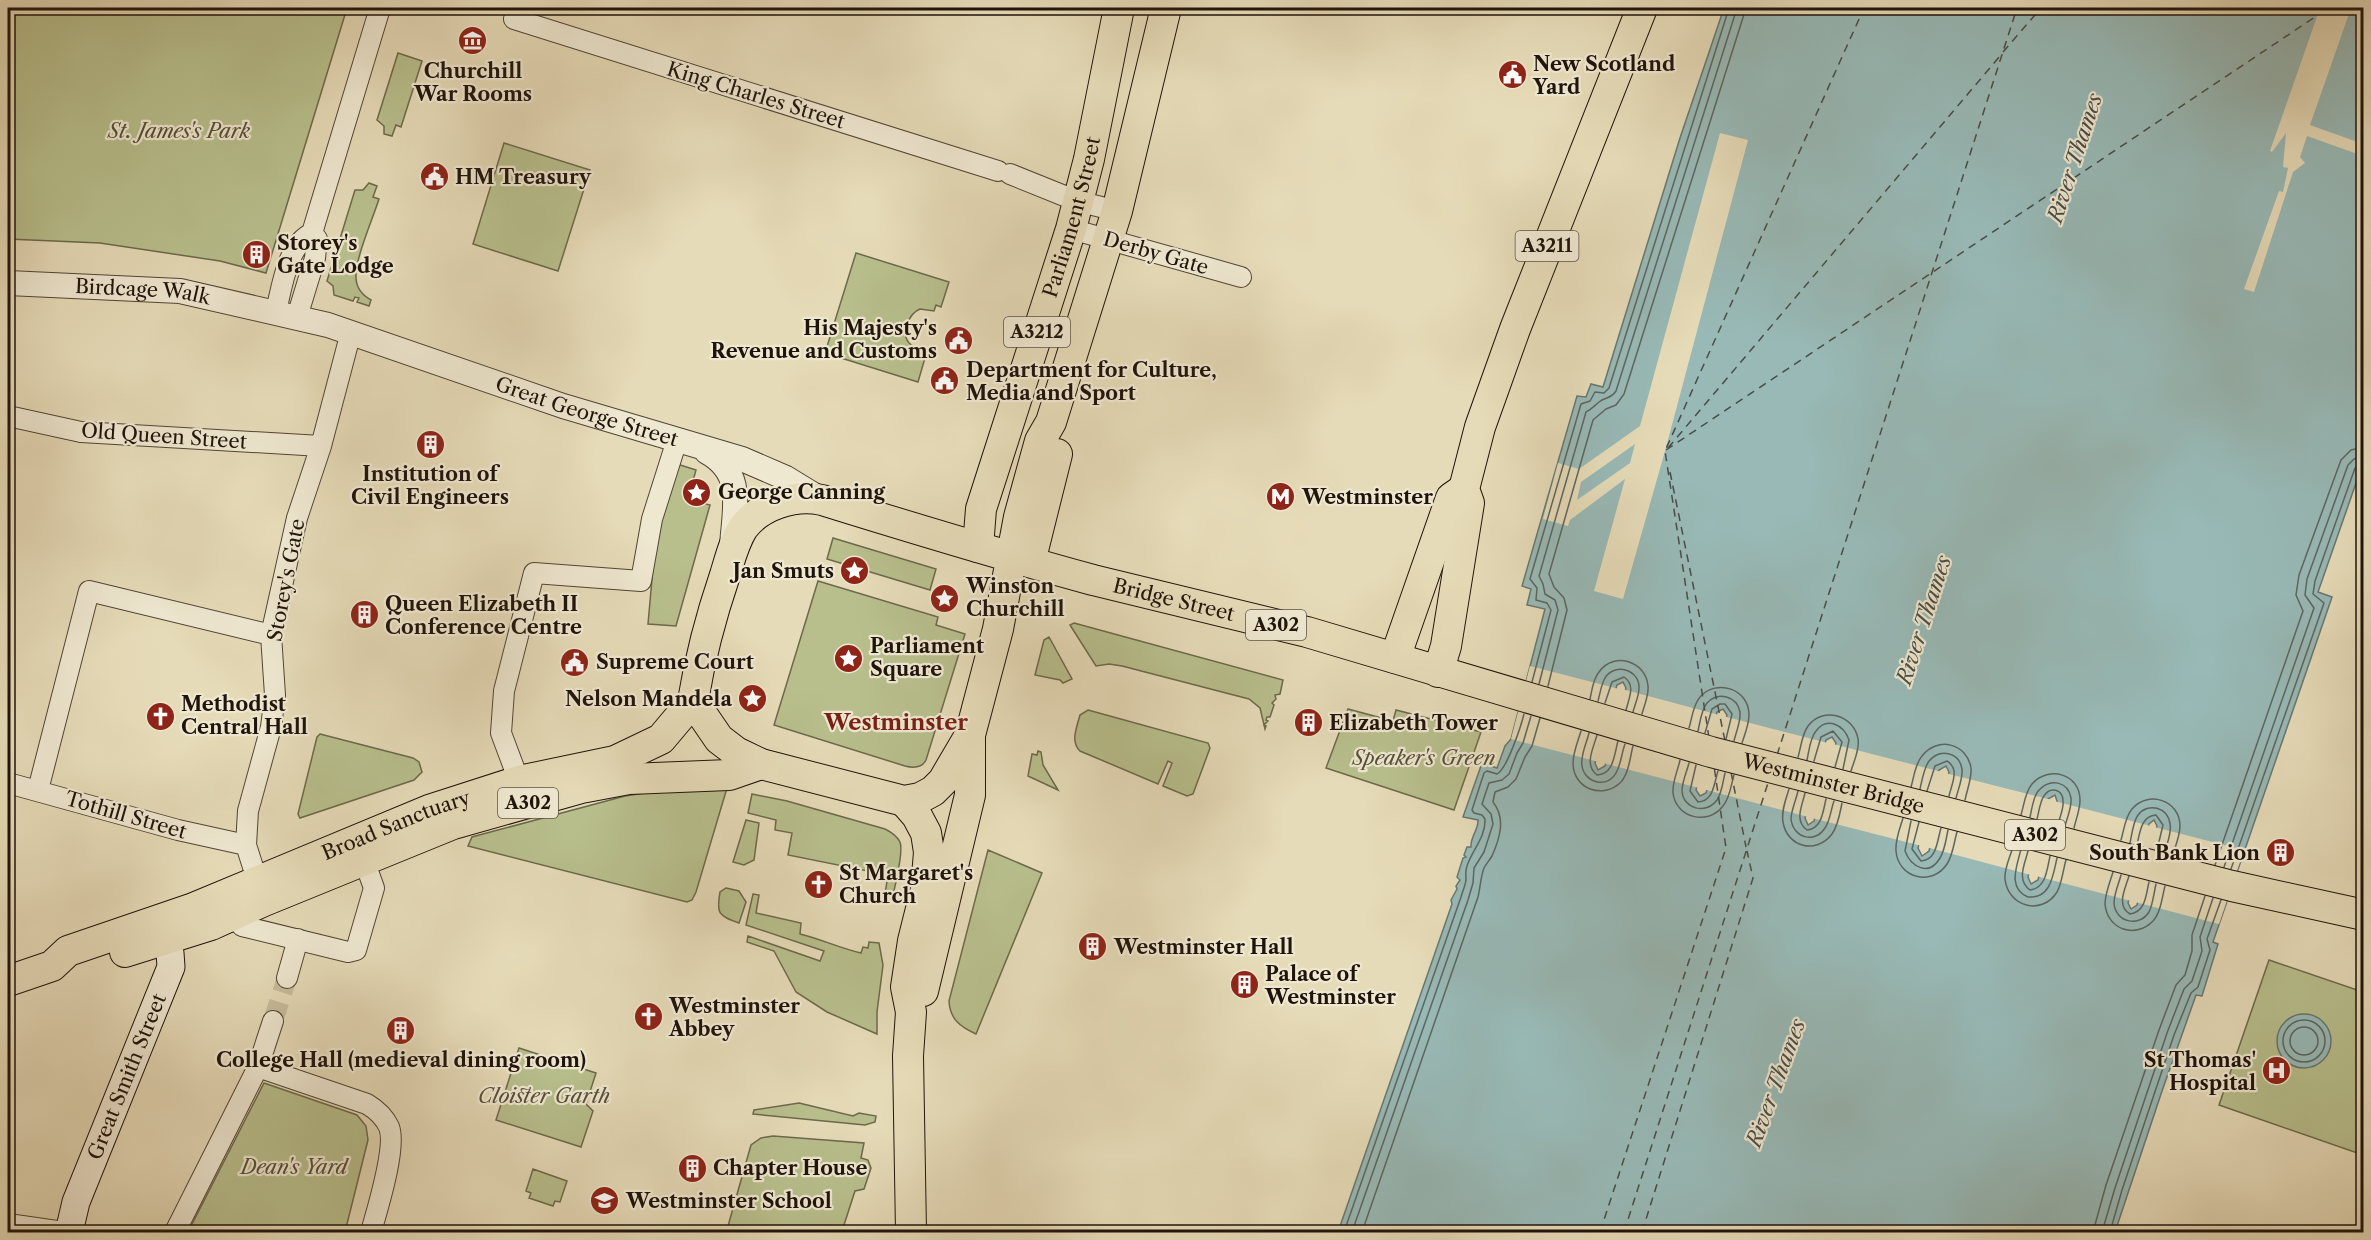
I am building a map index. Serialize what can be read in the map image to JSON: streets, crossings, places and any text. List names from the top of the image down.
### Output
{
  "streets": {
    "main road": [
      "Parliament Street",
      "A3211",
      "A3212",
      "Great George Street",
      "Bridge Street",
      "A302",
      "Westminster Bridge",
      "Broad Sanctuary",
      "Great Smith Street"
    ],
    "street": [
      "King Charles Street",
      "Derby Gate",
      "Birdcage Walk",
      "Old Queen Street",
      "Storey's Gate",
      "Tothill Street"
    ]
  },
  "crossings": [
    ["King Charles Street", "Parliament Street"],
    ["King Charles Street", "Derby Gate"],
    ["Parliament Street", "Derby Gate"],
    ["Parliament Street", "A3212"],
    ["Parliament Street", "Great George Street"],
    ["Parliament Street", "Bridge Street"],
    ["Parliament Street", "A302"],
    ["A3211", "Bridge Street"],
    ["A3211", "Westminster Bridge"],
    ["Birdcage Walk", "Great George Street"],
    ["A3212", "Great George Street"],
    ["Great George Street", "Storey's Gate"],
    ["Great George Street", "Bridge Street"],
    ["Great George Street", "A302"],
    ["Old Queen Street", "Storey's Gate"],
    ["Storey's Gate", "Tothill Street"],
    ["Storey's Gate", "Broad Sanctuary"],
    ["Bridge Street", "A302"],
    ["Bridge Street", "Westminster Bridge"],
    ["A302", "Broad Sanctuary"],
    ["A302", "Great Smith Street"],
    ["Broad Sanctuary", "Great Smith Street"]
  ],
  "districts": ["Westminster"],
  "water": ["River Thames"],
  "parks": [
    "St. James's Park",
    "Speaker's Green",
    "Cloister Garth",
    "Dean's Yard"
  ],
  "places": {
    "museum": ["Churchill War Rooms"],
    "public building": [
      "New Scotland Yard",
      "HM Treasury",
      "His Majesty's Revenue and Customs",
      "Department for Culture, Media and Sport",
      "Supreme Court"
    ],
    "building": [
      "Storey's Gate Lodge",
      "Institution of Civil Engineers",
      "Queen Elizabeth II Conference Centre",
      "Elizabeth Tower",
      "South Bank Lion",
      "Westminster Hall",
      "Palace of Westminster",
      "College Hall (medieval dining room)",
      "Chapter House"
    ],
    "place": [
      "George Canning",
      "Jan Smuts",
      "Winston Churchill",
      "Parliament Square",
      "Nelson Mandela"
    ],
    "metro station": ["Westminster"],
    "church": ["Methodist Central Hall", "St Margaret's Church", "Westminster Abbey"],
    "hospital": ["St Thomas' Hospital"],
    "school or university": ["Westminster School"]
  }
}
